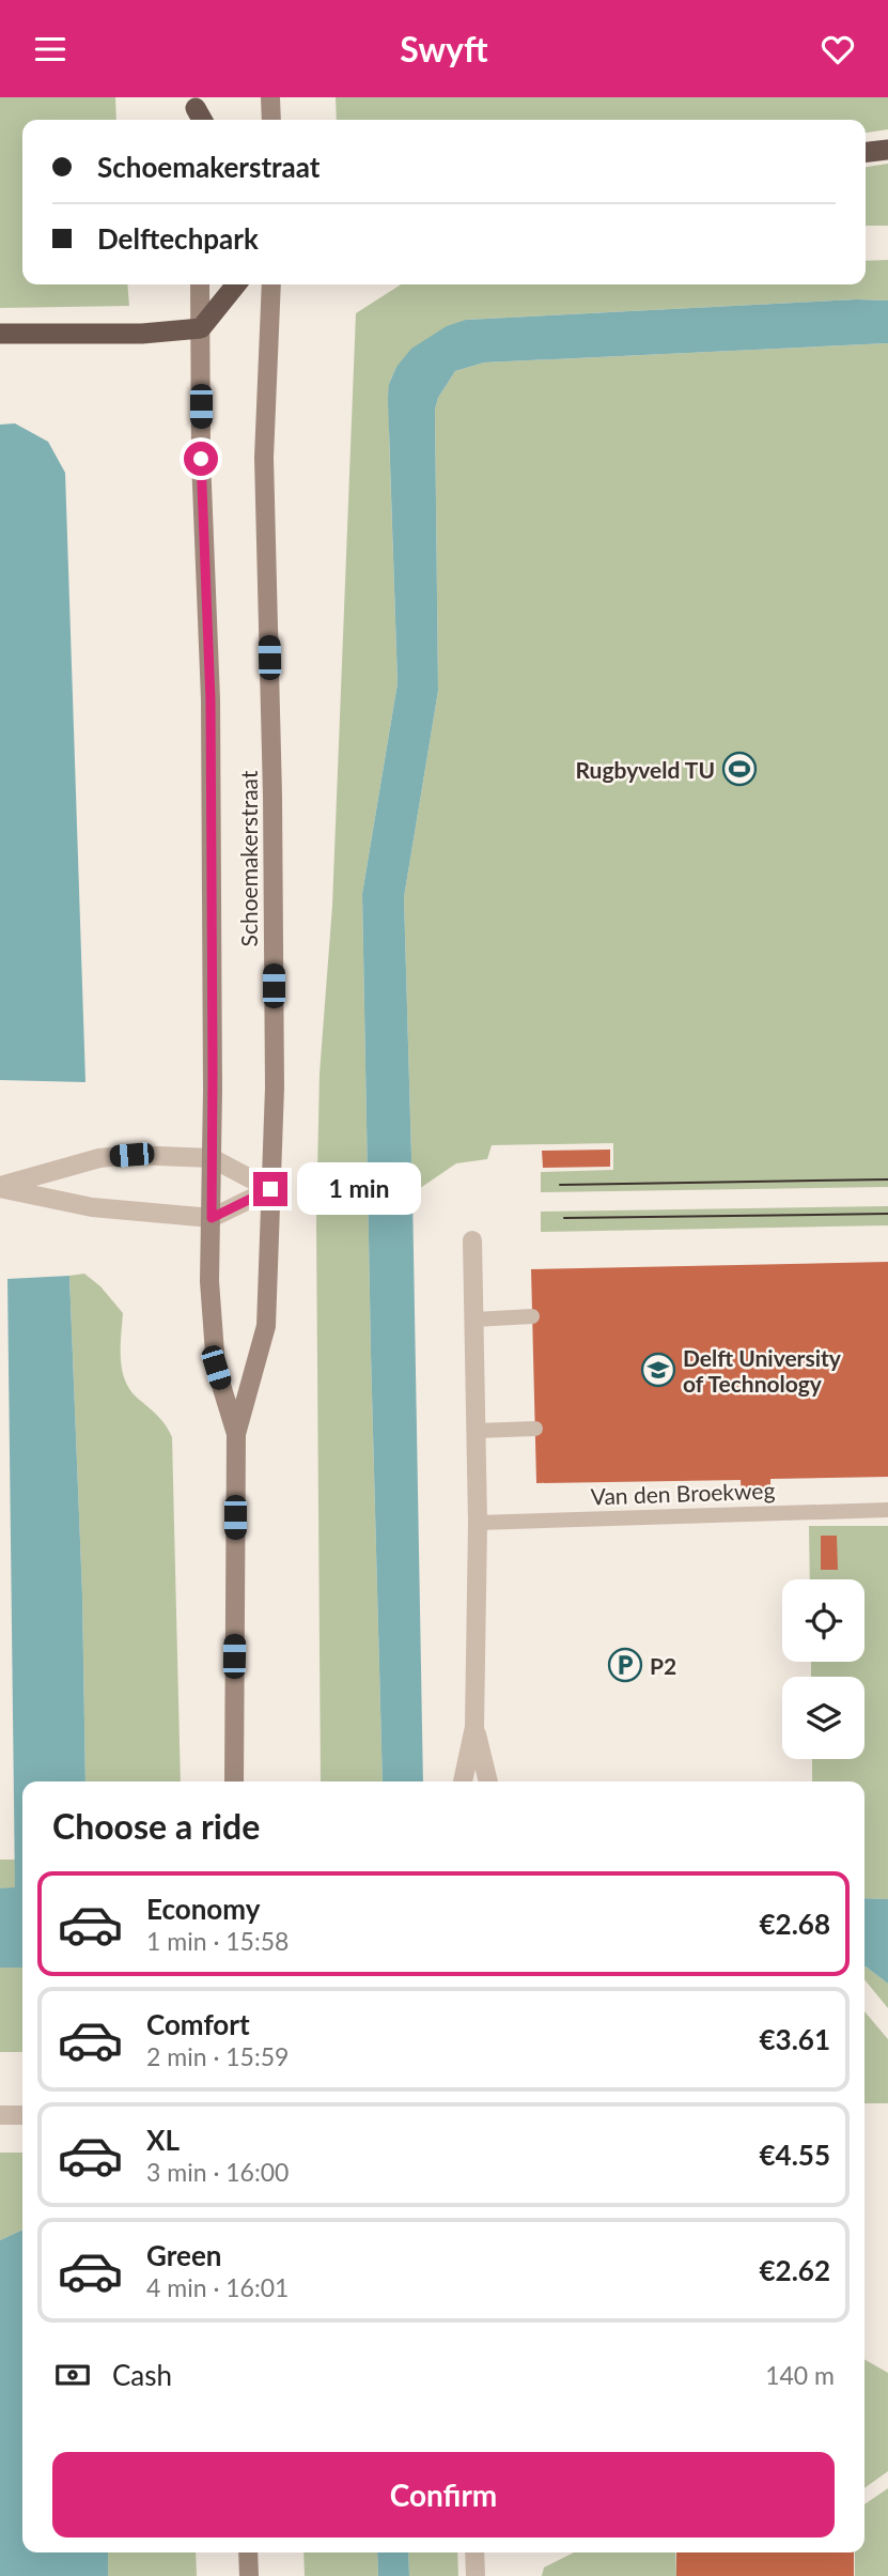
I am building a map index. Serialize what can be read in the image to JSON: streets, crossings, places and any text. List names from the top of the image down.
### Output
{
  "streets": {
    "main road": ["Schoemakerstraat"],
    "lane": ["Van den Broekweg"]
  },
  "places": {
    "sports": ["Rugbyveld TU"],
    "school or university": ["Delft University of Technology"],
    "parking": ["P2"]
  },
  "page": {
    "header": "Swyft",
    "banner": ["Schoemakerstraat", "Delftechpark"],
    "bubble": "1 min",
    "heading": "Choose a ride",
    "list": [
      {
        "name": "Economy",
        "note": "1 min · 15:58",
        "value": "€2.68"
      },
      {
        "name": "Comfort",
        "note": "2 min · 15:59",
        "value": "€3.61"
      },
      {
        "name": "XL",
        "note": "3 min · 16:00",
        "value": "€4.55"
      },
      {
        "name": "Green",
        "note": "4 min · 16:01",
        "value": "€2.62"
      }
    ],
    "pay": ["Cash", "140 m"],
    "buttons": "Confirm"
  }
}
